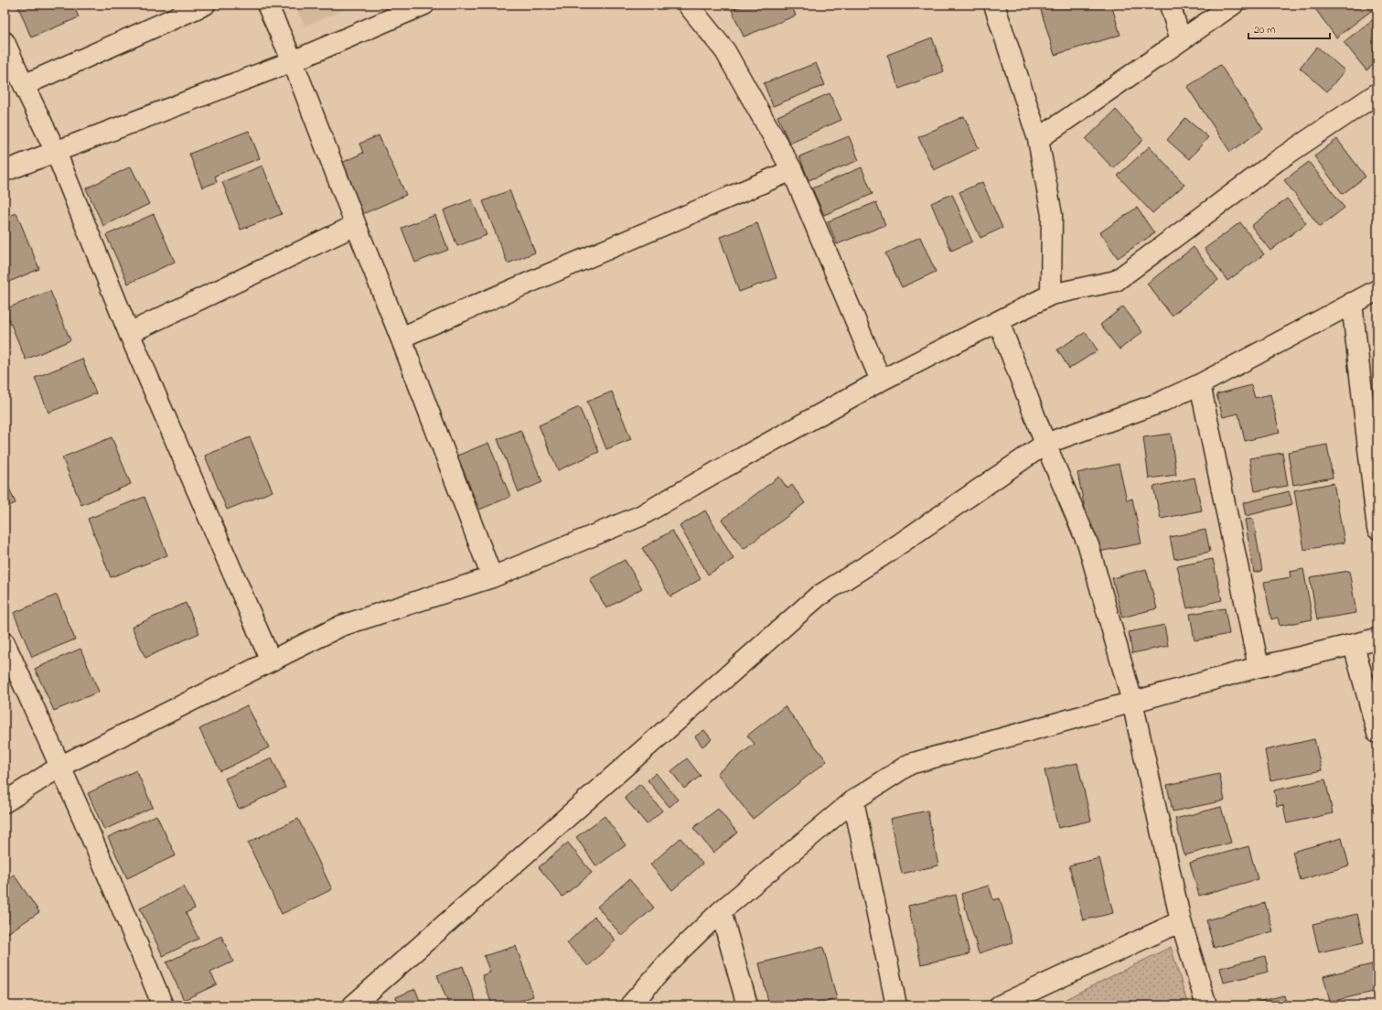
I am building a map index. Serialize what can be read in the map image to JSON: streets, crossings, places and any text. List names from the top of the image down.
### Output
{
  "scale_bar": "20 m"
}
